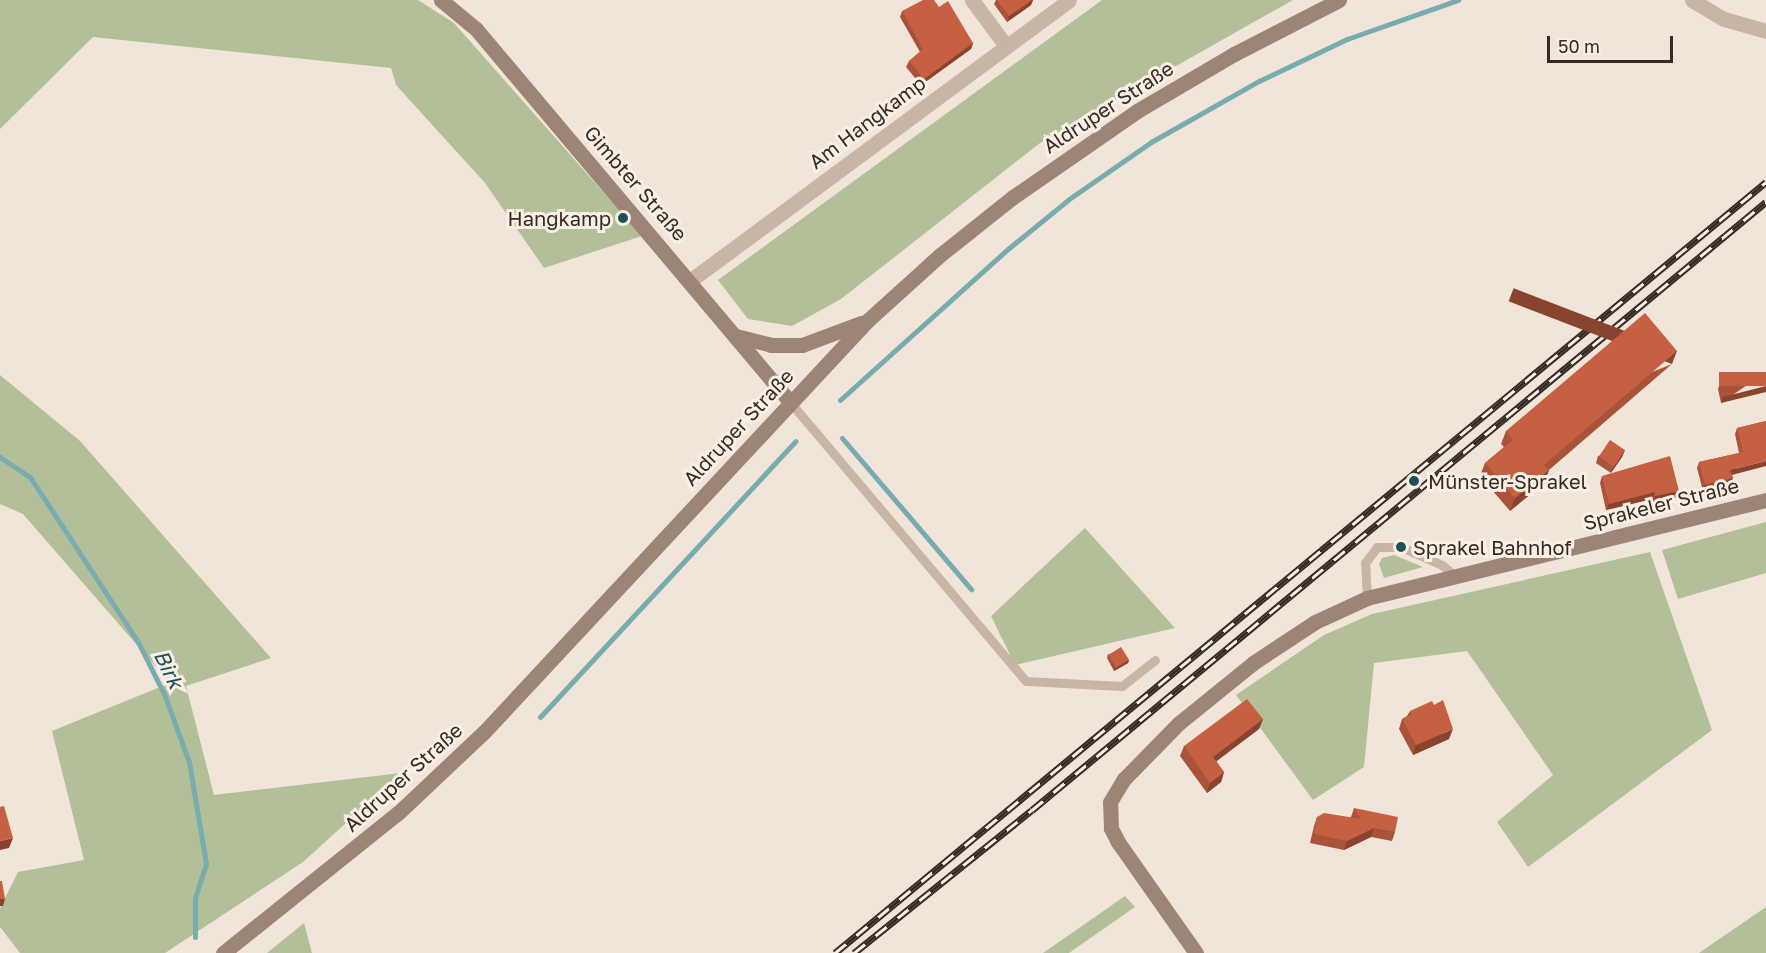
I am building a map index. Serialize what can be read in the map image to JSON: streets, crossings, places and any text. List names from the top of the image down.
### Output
{
  "streets": {
    "main road": ["Aldruper Straße", "Gimbter Straße", "Sprakeler Straße"],
    "street": ["Am Hangkamp"]
  },
  "crossings": [
    ["Aldruper Straße", "Gimbter Straße"],
    ["Am Hangkamp", "Gimbter Straße"]
  ],
  "water": ["Birk"],
  "places": ["Hangkamp", "Münster-Sprakel", "Sprakel Bahnhof"],
  "scale_bar": "50 m"
}
